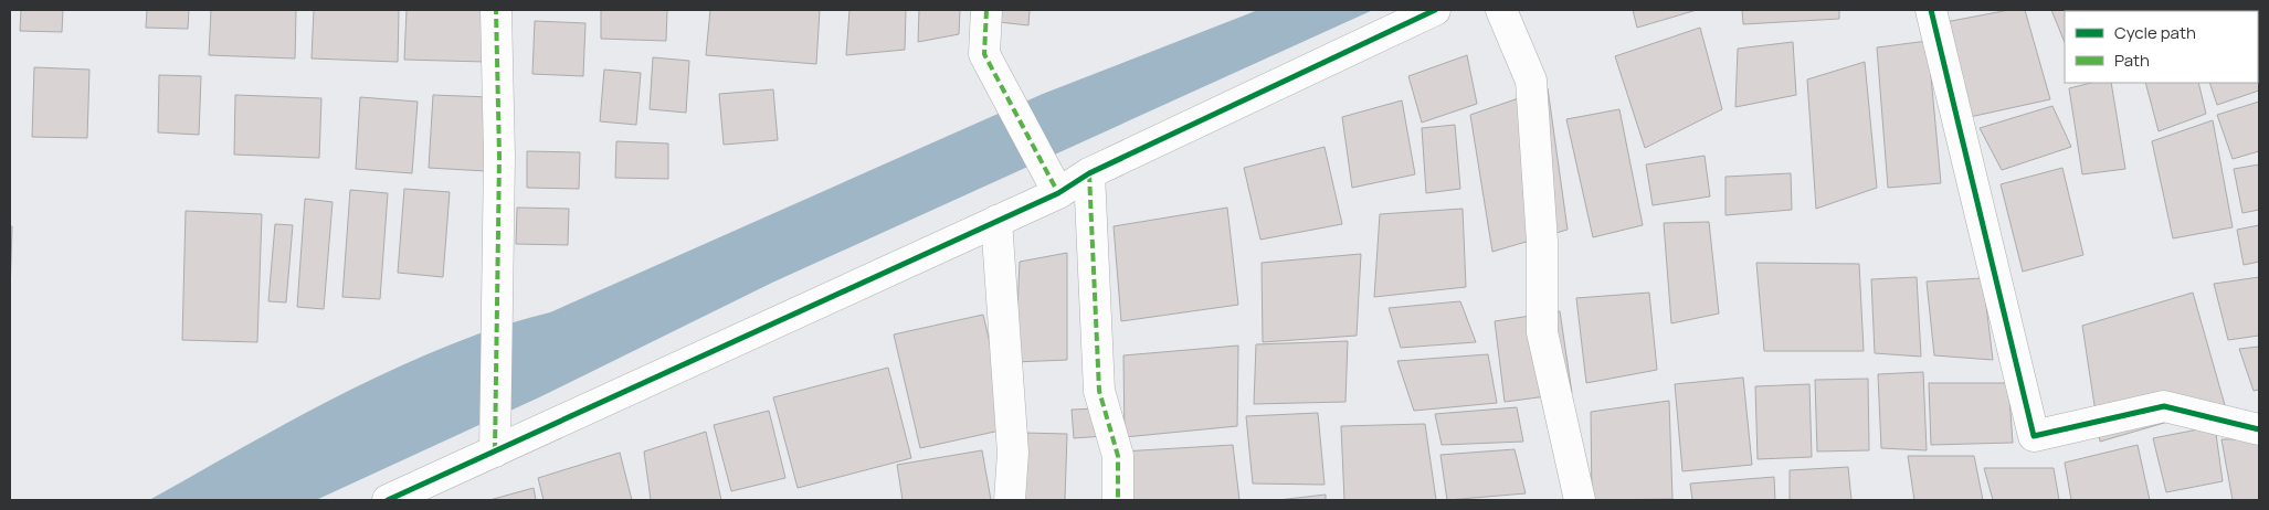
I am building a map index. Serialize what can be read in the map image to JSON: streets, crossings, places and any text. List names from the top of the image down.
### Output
{
  "legend": ["Cycle path", "Path"]
}
